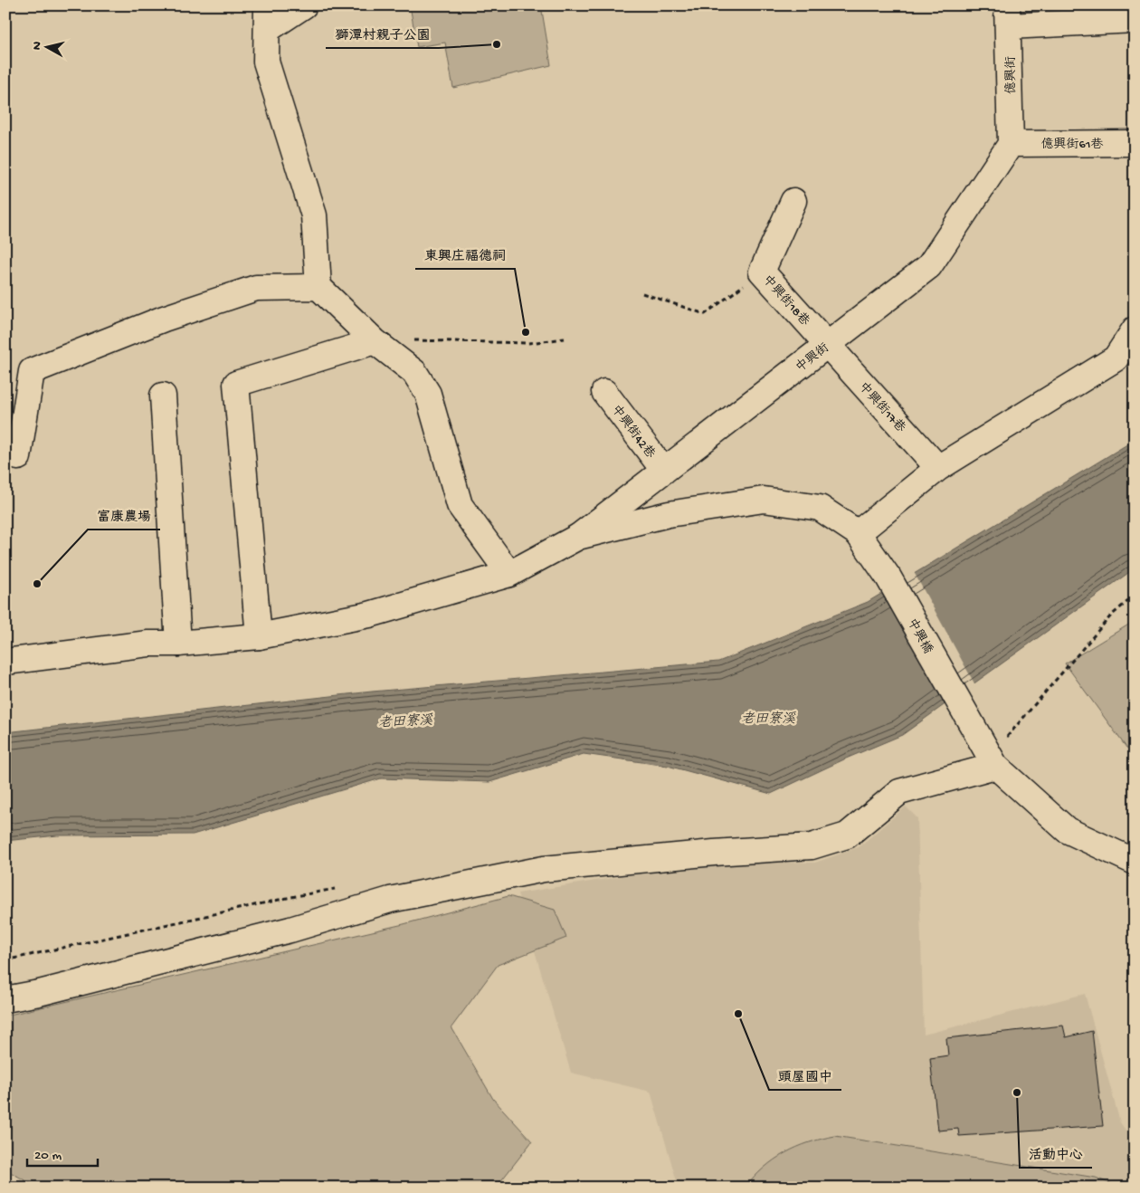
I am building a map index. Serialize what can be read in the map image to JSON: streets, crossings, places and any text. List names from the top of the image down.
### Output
{
  "streets": {
    "street": [
      "億興街",
      "億興街61巷",
      "中興街18巷",
      "中興街",
      "中興街17巷",
      "中興街42巷",
      "中興橋"
    ]
  },
  "crossings": [
    ["億興街", "億興街61巷"],
    ["億興街", "中興街"],
    ["億興街61巷", "中興街"],
    ["中興街18巷", "中興街"],
    ["中興街18巷", "中興街17巷"],
    ["中興街", "中興街17巷"],
    ["中興街", "中興街42巷"]
  ],
  "water": ["老田寮溪"],
  "places": [
    "獅潭村親子公園",
    "東興庄福德祠",
    "富康農場",
    "頭屋國中",
    "活動中心"
  ],
  "scale_bar": "20 m",
  "north": "left"
}
